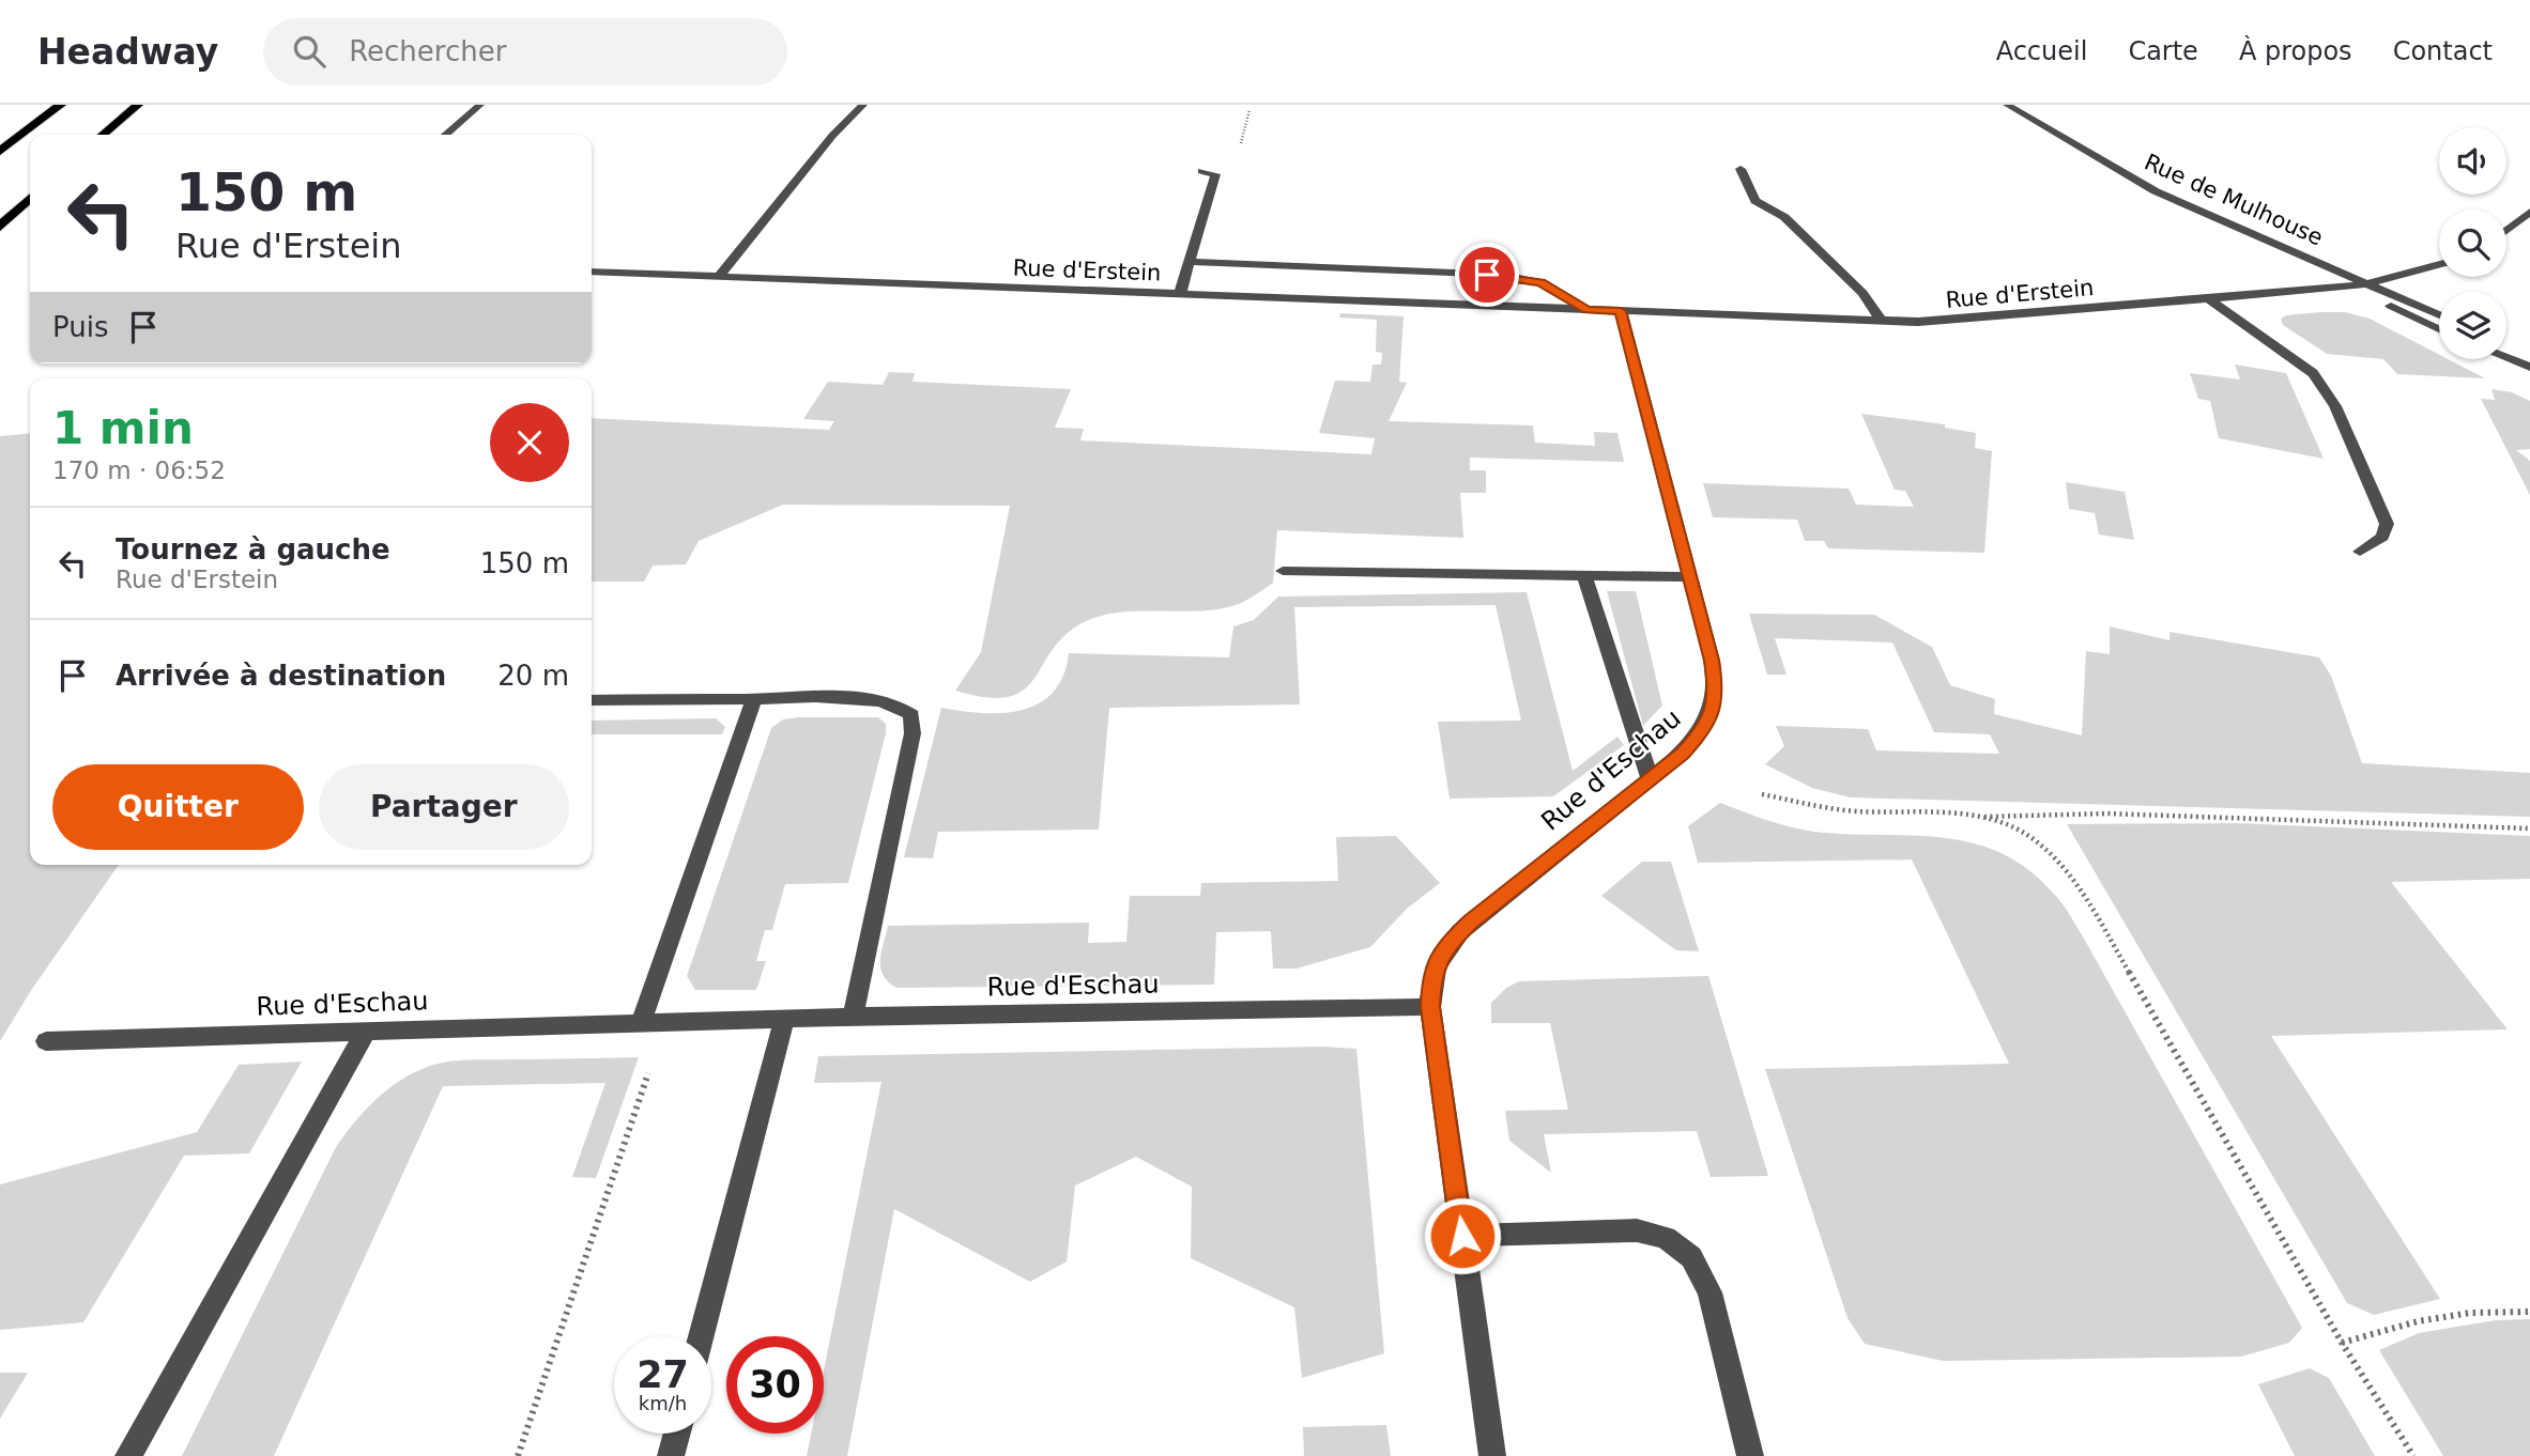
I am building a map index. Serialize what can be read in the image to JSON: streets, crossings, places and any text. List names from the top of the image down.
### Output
{
  "streets": {
    "street": ["Rue de Mulhouse", "Rue d'Erstein", "Rue d'Eschau"]
  },
  "crossings": [
    ["Rue de Mulhouse", "Rue d'Erstein"],
    ["Rue d'Erstein", "Rue d'Eschau"]
  ],
  "page": {
    "header": "Headway",
    "search": "Rechercher",
    "nav": [
      "Accueil",
      "Carte",
      "À propos",
      "Contact"
    ],
    "turn": ["150 m", "Rue d'Erstein"],
    "then": "Puis",
    "heading": ["1 min", "170 m · 06:52"],
    "list": [
      {
        "name": "Tournez à gauche",
        "note": "Rue d'Erstein",
        "value": "150 m"
      },
      {
        "name": "Arrivée à destination",
        "value": "20 m"
      }
    ],
    "buttons": ["Quitter", "Partager"],
    "speed": "27 km/h",
    "limit": "30"
  }
}
